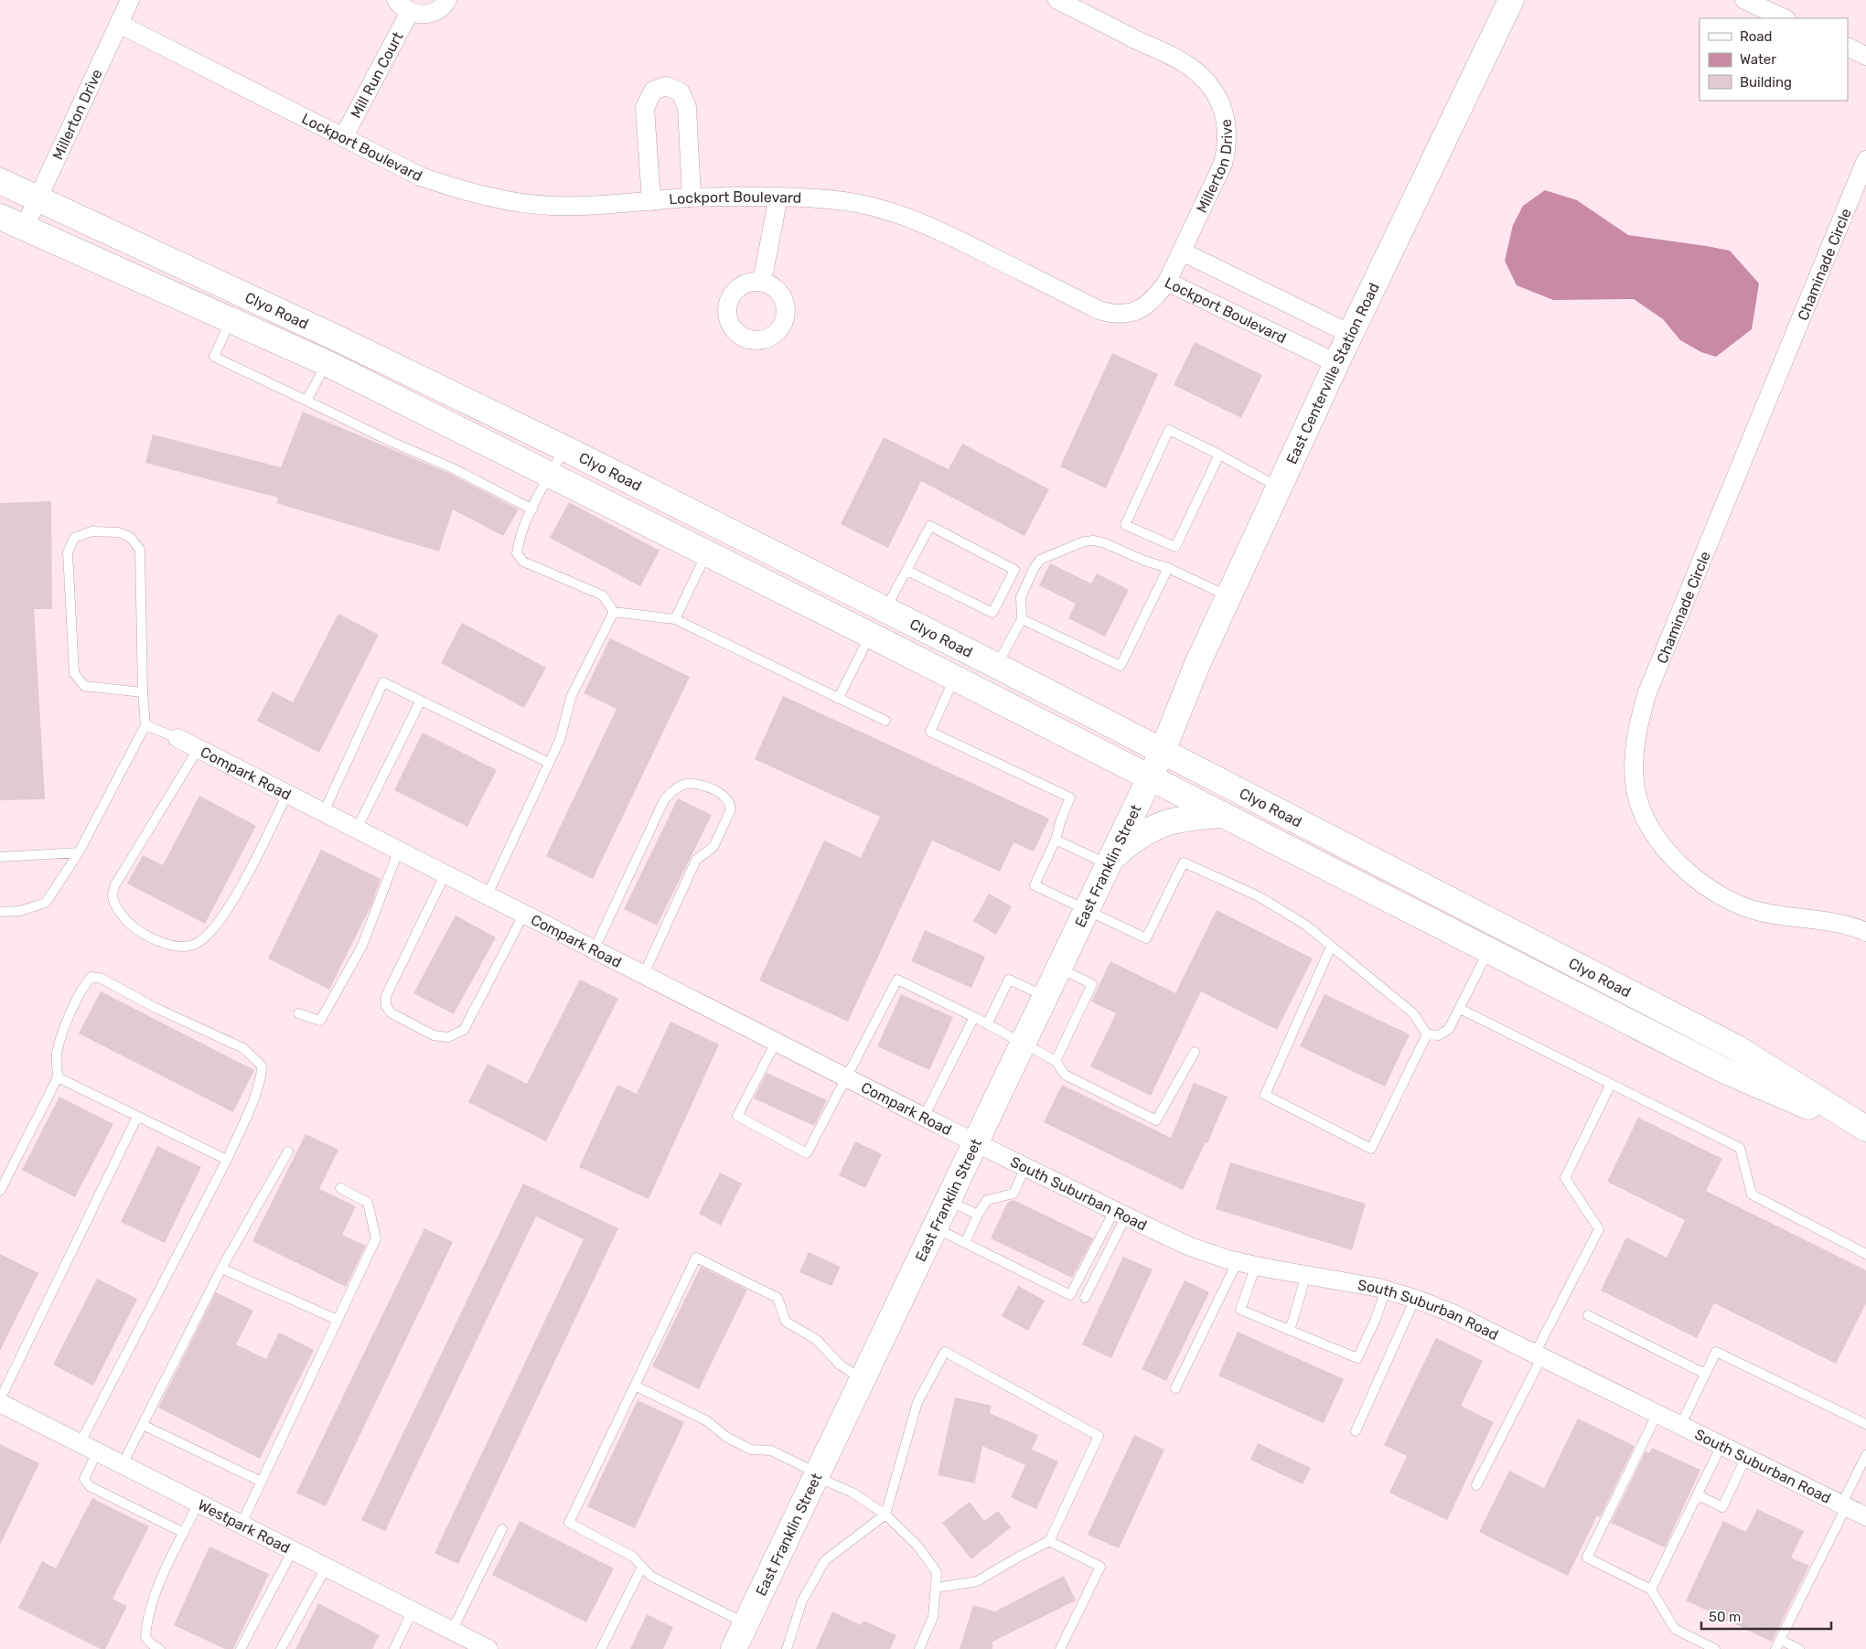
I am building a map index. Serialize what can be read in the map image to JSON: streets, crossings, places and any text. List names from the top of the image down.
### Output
{
  "streets": {
    "street": [
      "Mill Run Court",
      "Millerton Drive",
      "Lockport Boulevard",
      "Chaminade Circle",
      "Clyo Road",
      "East Centerville Station Road",
      "Compark Road",
      "East Franklin Street",
      "South Suburban Road",
      "Westpark Road"
    ]
  },
  "crossings": [
    ["Mill Run Court", "Lockport Boulevard"],
    ["Millerton Drive", "Lockport Boulevard"],
    ["Millerton Drive", "Clyo Road"],
    ["Lockport Boulevard", "East Centerville Station Road"],
    ["Clyo Road", "East Centerville Station Road"],
    ["Clyo Road", "East Franklin Street"],
    ["East Centerville Station Road", "East Franklin Street"],
    ["Compark Road", "East Franklin Street"],
    ["Compark Road", "South Suburban Road"],
    ["East Franklin Street", "South Suburban Road"]
  ],
  "legend": ["Road", "Water", "Building"],
  "scale_bar": "50 m"
}
